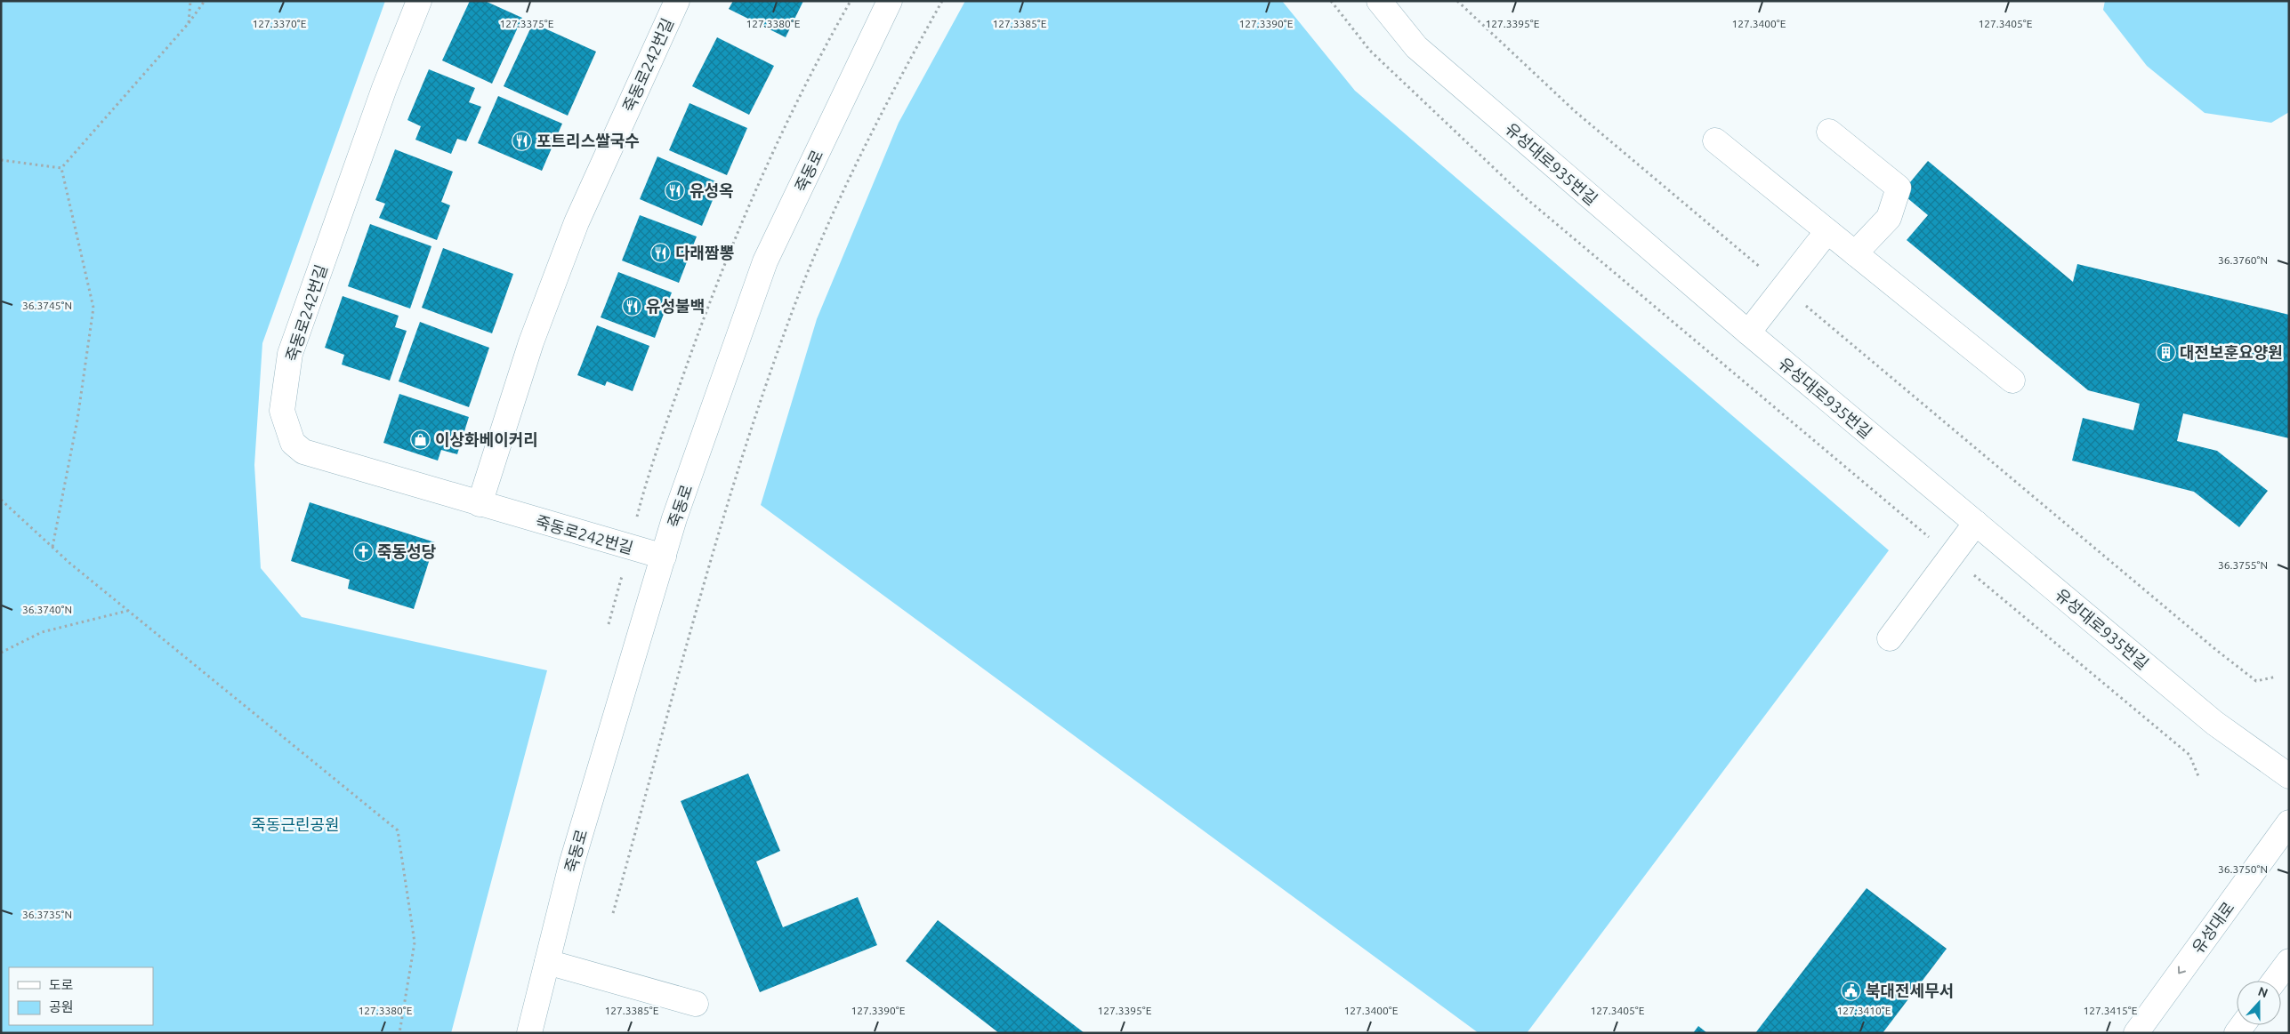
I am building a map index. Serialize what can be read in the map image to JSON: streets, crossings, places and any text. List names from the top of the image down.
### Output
{
  "streets": {
    "street": [
      "죽동로242번길",
      "유성대로935번길",
      "죽동로",
      "유성대로"
    ]
  },
  "crossings": [
    ["죽동로242번길", "죽동로"]
  ],
  "one_way": ["유성대로"],
  "parks": ["죽동근린공원"],
  "places": {
    "restaurant": [
      "포트리스쌀국수",
      "유성옥",
      "다래짬뽕",
      "유성불백"
    ],
    "building": ["대전보훈요양원"],
    "shop": ["이상화베이커리"],
    "church": ["죽동성당"],
    "public building": ["북대전세무서"]
  },
  "legend": ["도로", "공원"],
  "north": "top",
  "coordinates": [
    "127.3370°E",
    "127.3375°E",
    "127.3380°E",
    "127.3385°E",
    "127.3390°E",
    "127.3395°E",
    "127.3400°E",
    "127.3405°E",
    "36.3760°N",
    "36.3745°N",
    "36.3755°N",
    "36.3740°N",
    "36.3750°N",
    "36.3735°N",
    "127.3410°E",
    "127.3415°E"
  ]
}
